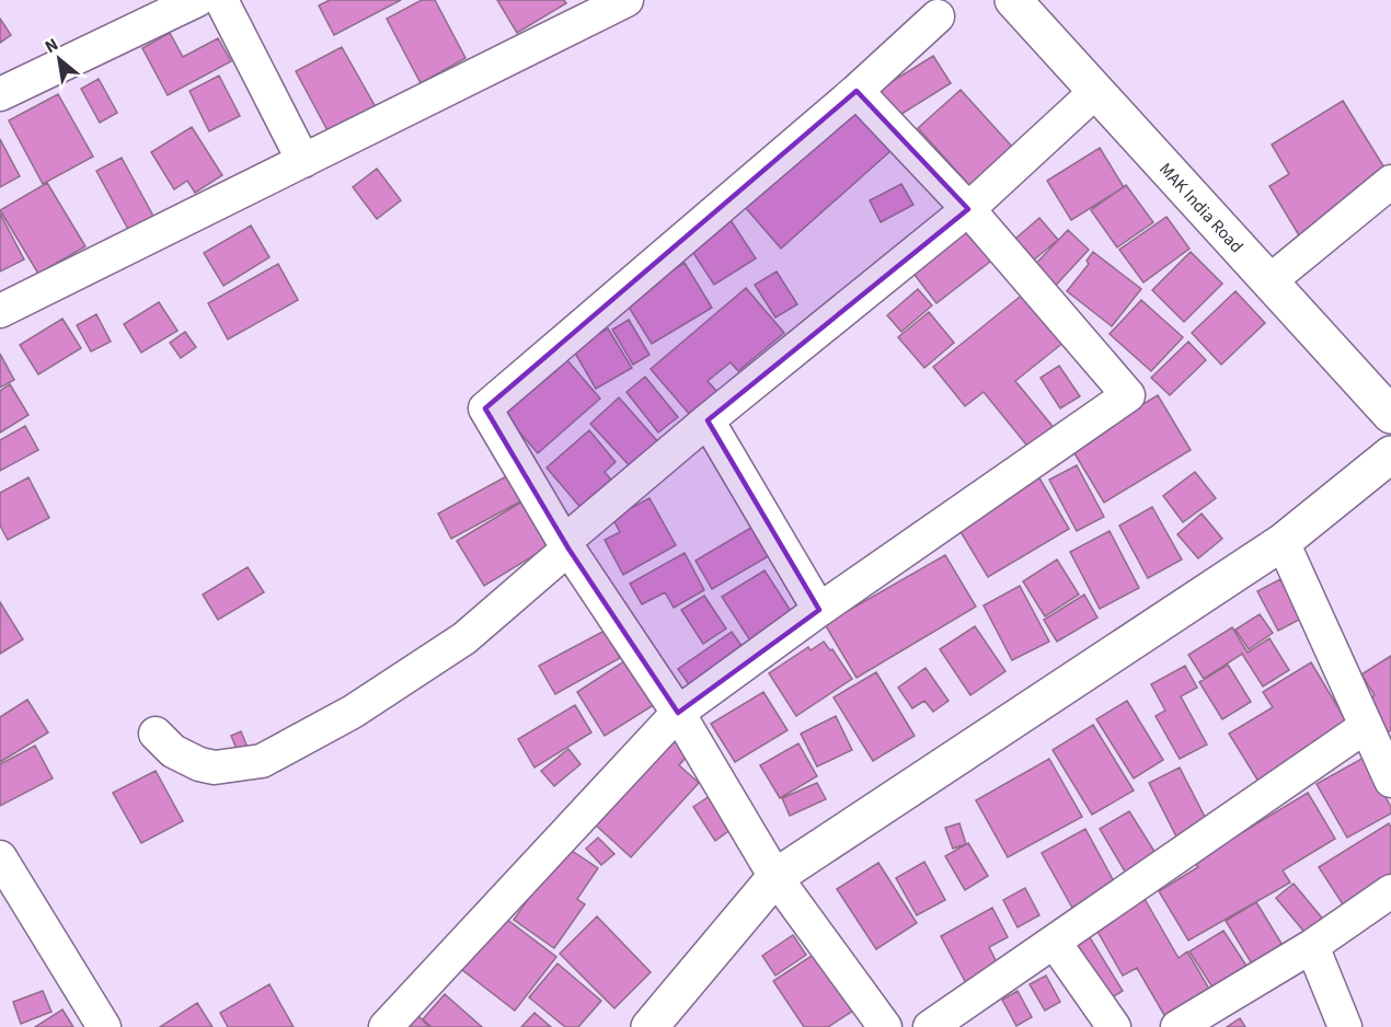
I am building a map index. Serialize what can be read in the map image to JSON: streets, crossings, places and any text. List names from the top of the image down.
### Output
{
  "streets": {
    "street": ["MAK India Road"]
  },
  "north": "top left"
}
